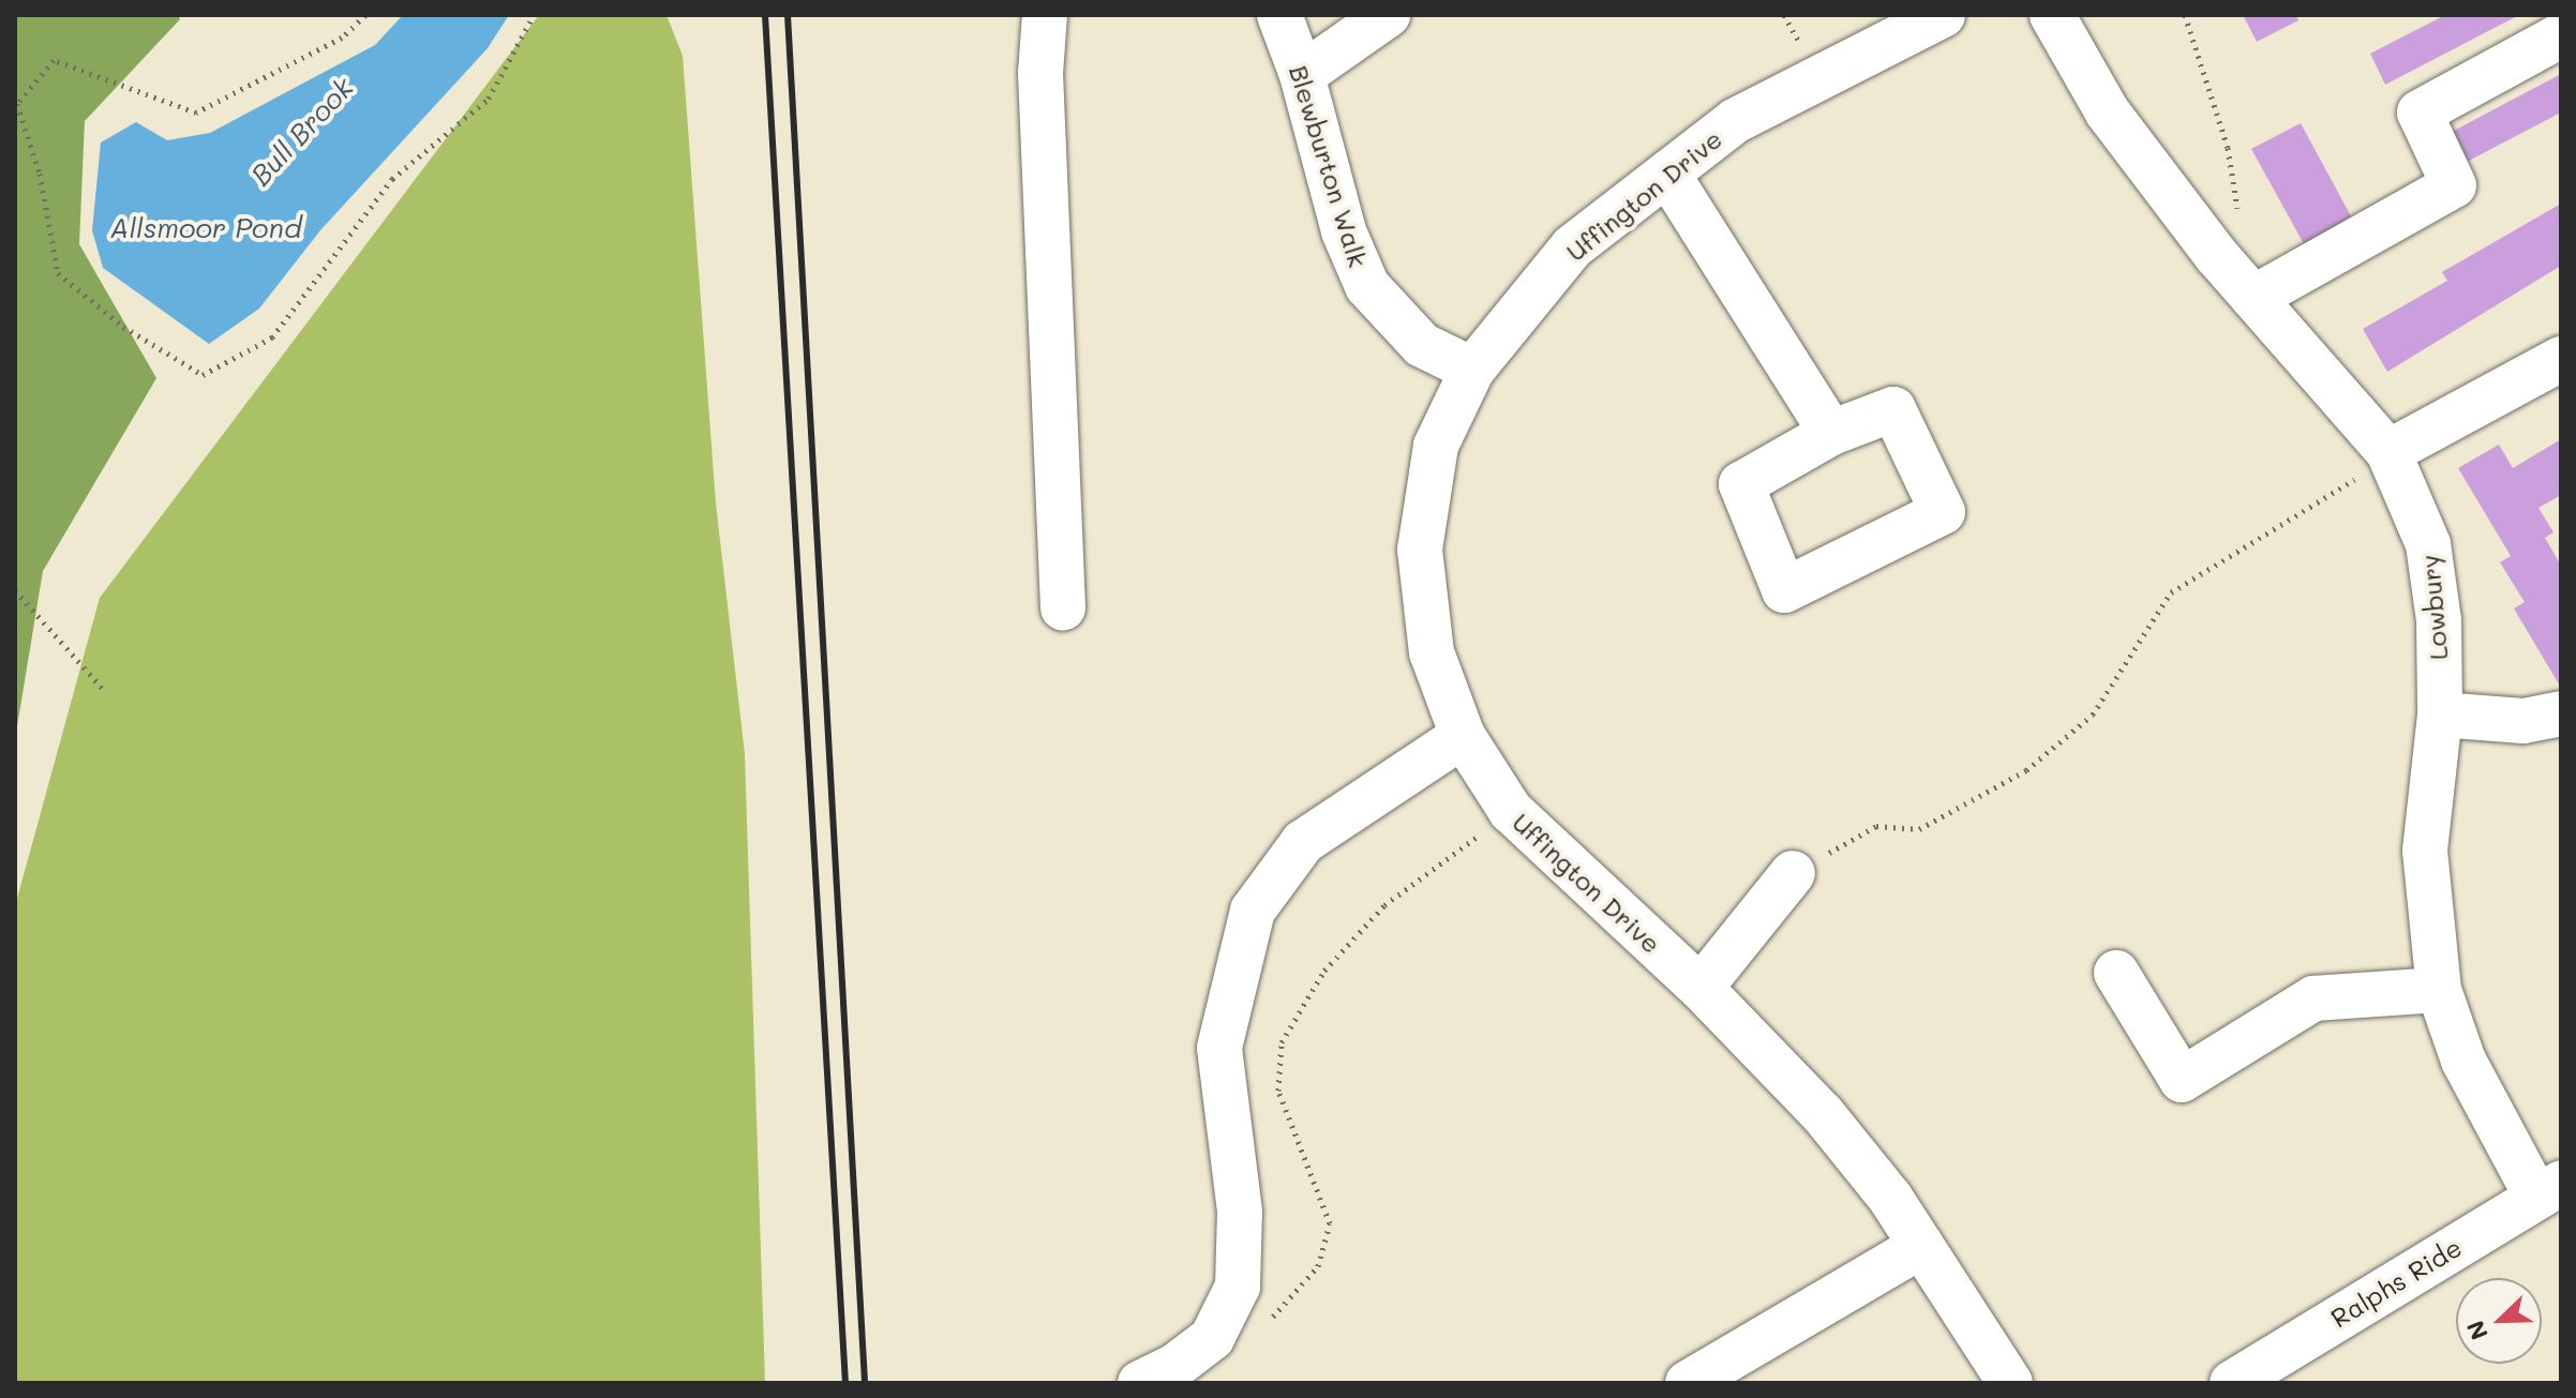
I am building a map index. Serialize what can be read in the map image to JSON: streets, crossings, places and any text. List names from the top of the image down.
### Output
{
  "streets": {
    "street": [
      "Blewburton Walk",
      "Uffington Drive",
      "Lowbury",
      "Ralphs Ride"
    ]
  },
  "crossings": [
    ["Blewburton Walk", "Uffington Drive"],
    ["Lowbury", "Ralphs Ride"]
  ],
  "water": ["Bull Brook", "Allsmoor Pond"],
  "north": "bottom left"
}
